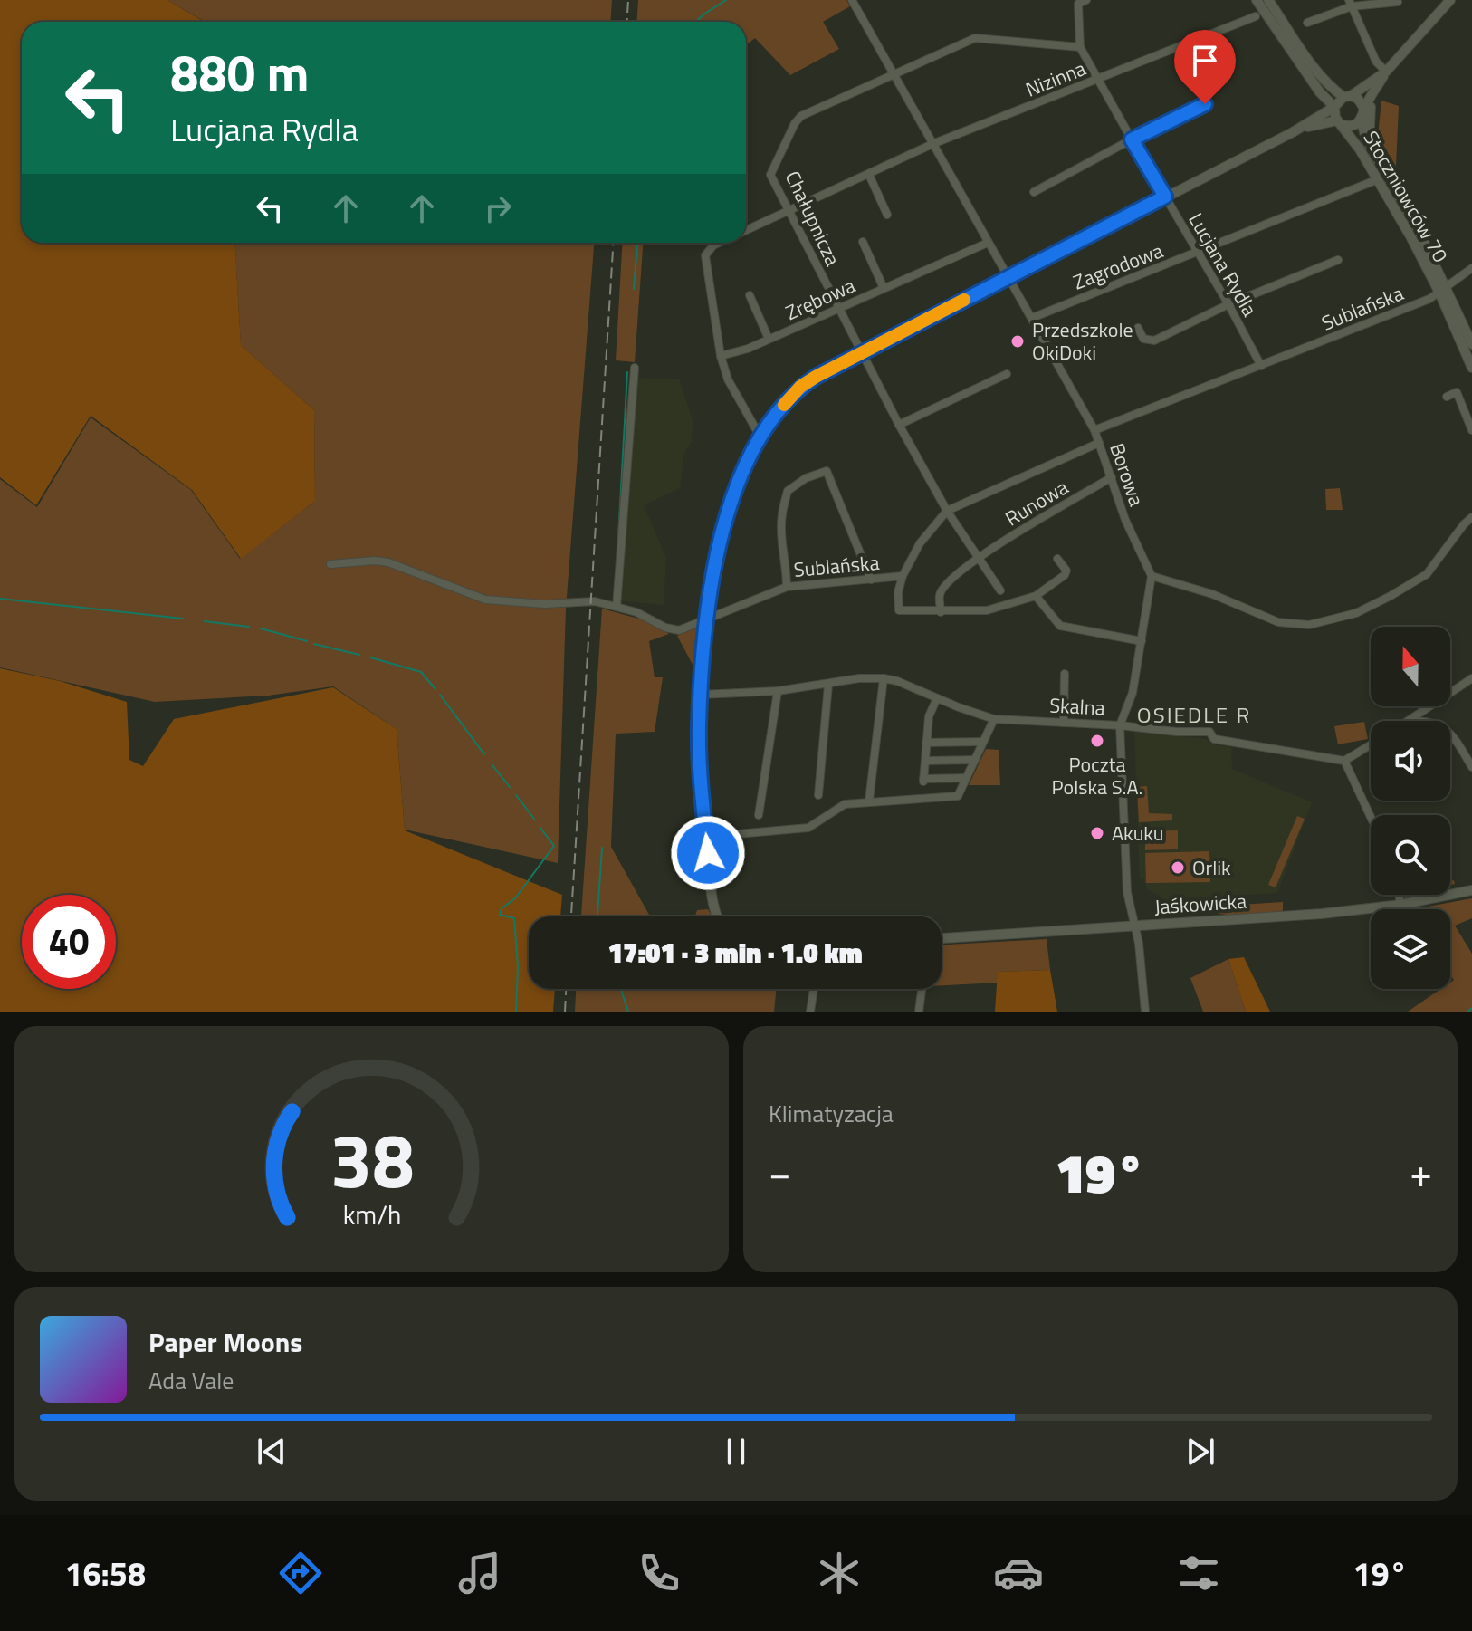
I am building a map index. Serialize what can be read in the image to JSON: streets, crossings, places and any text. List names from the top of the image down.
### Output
{
  "streets": {
    "street": [
      "Nizinna",
      "Stoczniowców 70",
      "Chałupnicza",
      "Lucjana Rydla",
      "Zagrodowa",
      "Zrębowa",
      "Sublańska",
      "Borowa",
      "Runowa",
      "Skalna",
      "Jaśkowicka"
    ]
  },
  "crossings": [
    ["Nizinna", "Chałupnicza"],
    ["Nizinna", "Lucjana Rydla"],
    ["Nizinna", "Zrębowa"],
    ["Nizinna", "Borowa"],
    ["Stoczniowców 70", "Zagrodowa"],
    ["Stoczniowców 70", "Sublańska"],
    ["Chałupnicza", "Zrębowa"],
    ["Chałupnicza", "Sublańska"],
    ["Chałupnicza", "Borowa"],
    ["Lucjana Rydla", "Zagrodowa"],
    ["Lucjana Rydla", "Sublańska"],
    ["Zagrodowa", "Borowa"],
    ["Zrębowa", "Borowa"],
    ["Sublańska", "Borowa"],
    ["Borowa", "Runowa"]
  ],
  "districts": ["OSIEDLE R"],
  "places": [
    "Przedszkole OkiDoki",
    "Poczta Polska S.A.",
    "Akuku",
    "Orlik"
  ],
  "north": "top",
  "page": {
    "turn": ["880 m", "Lucjana Rydla"],
    "limit": "40",
    "trip": "17:01 · 3 min · 1.0 km",
    "tile": "Klimatyzacja",
    "heat": ["−", "19°", "+"],
    "song": ["Paper Moons", "Ada Vale"],
    "tabs": ["16:58", "19°"],
    "gauge": ["38", "km/h"]
  }
}
